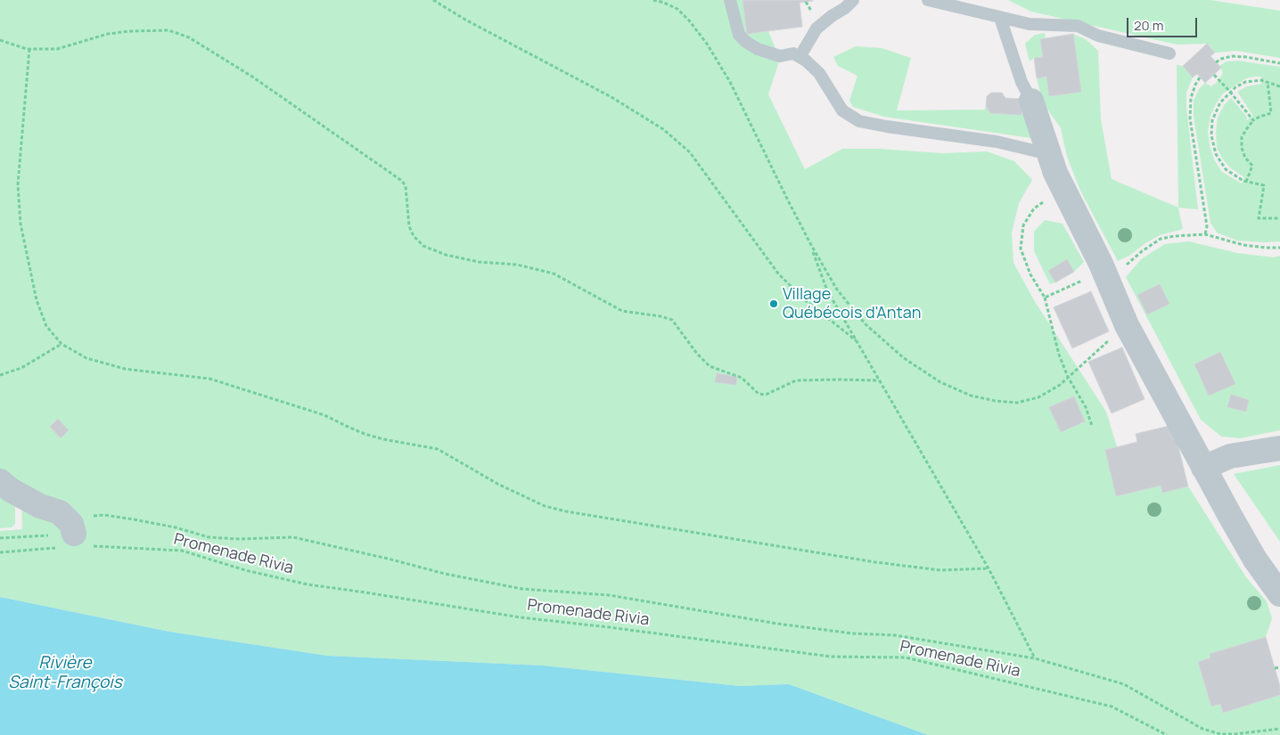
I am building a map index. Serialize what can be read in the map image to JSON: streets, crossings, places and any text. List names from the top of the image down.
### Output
{
  "streets": {
    "path": ["Promenade Rivia"]
  },
  "water": ["Rivière Saint-François"],
  "places": ["Village Québécois d'Antan"],
  "scale_bar": "20 m"
}
